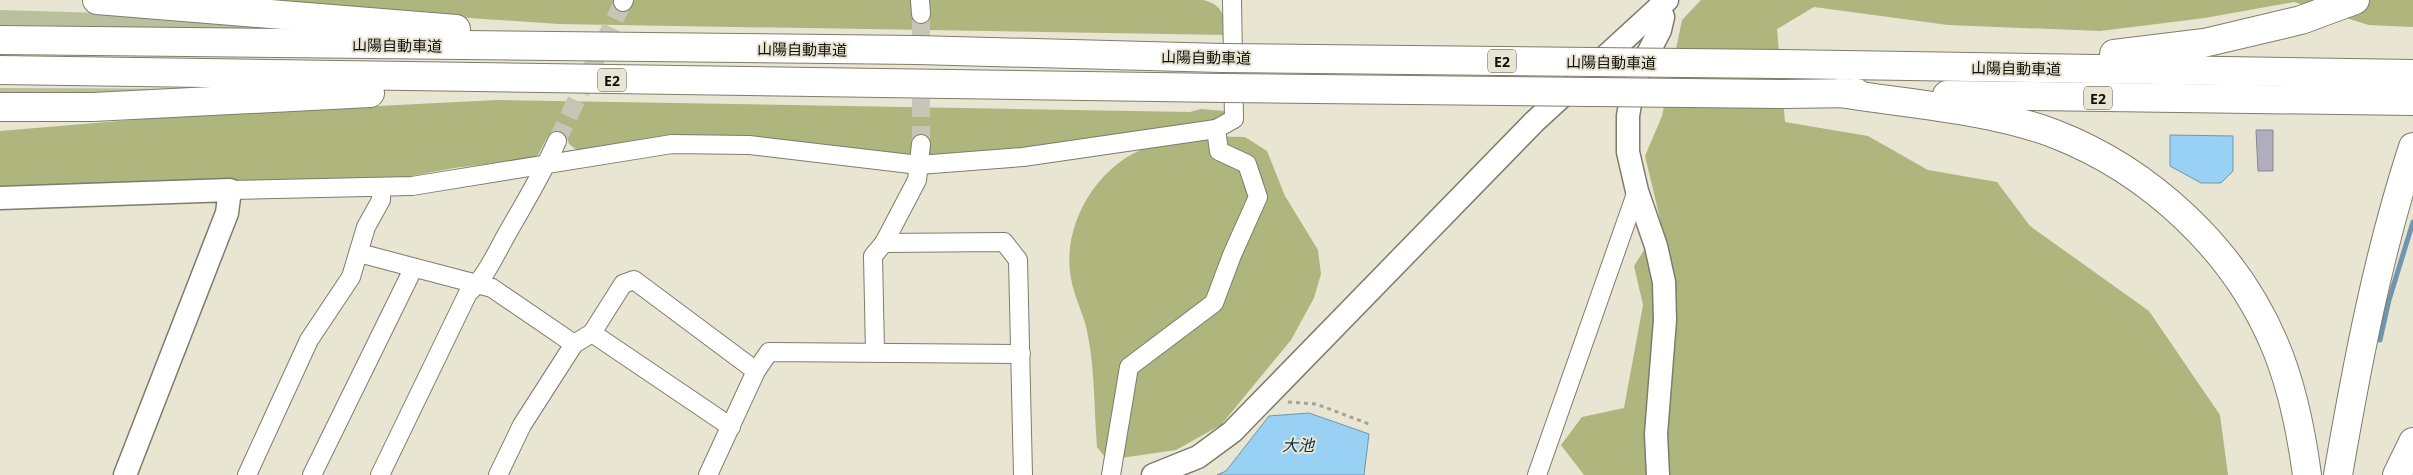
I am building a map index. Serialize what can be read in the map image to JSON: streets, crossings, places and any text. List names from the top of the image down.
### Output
{
  "streets": {
    "highway": ["山陽自動車道", "E2"]
  },
  "water": ["大池"]
}
